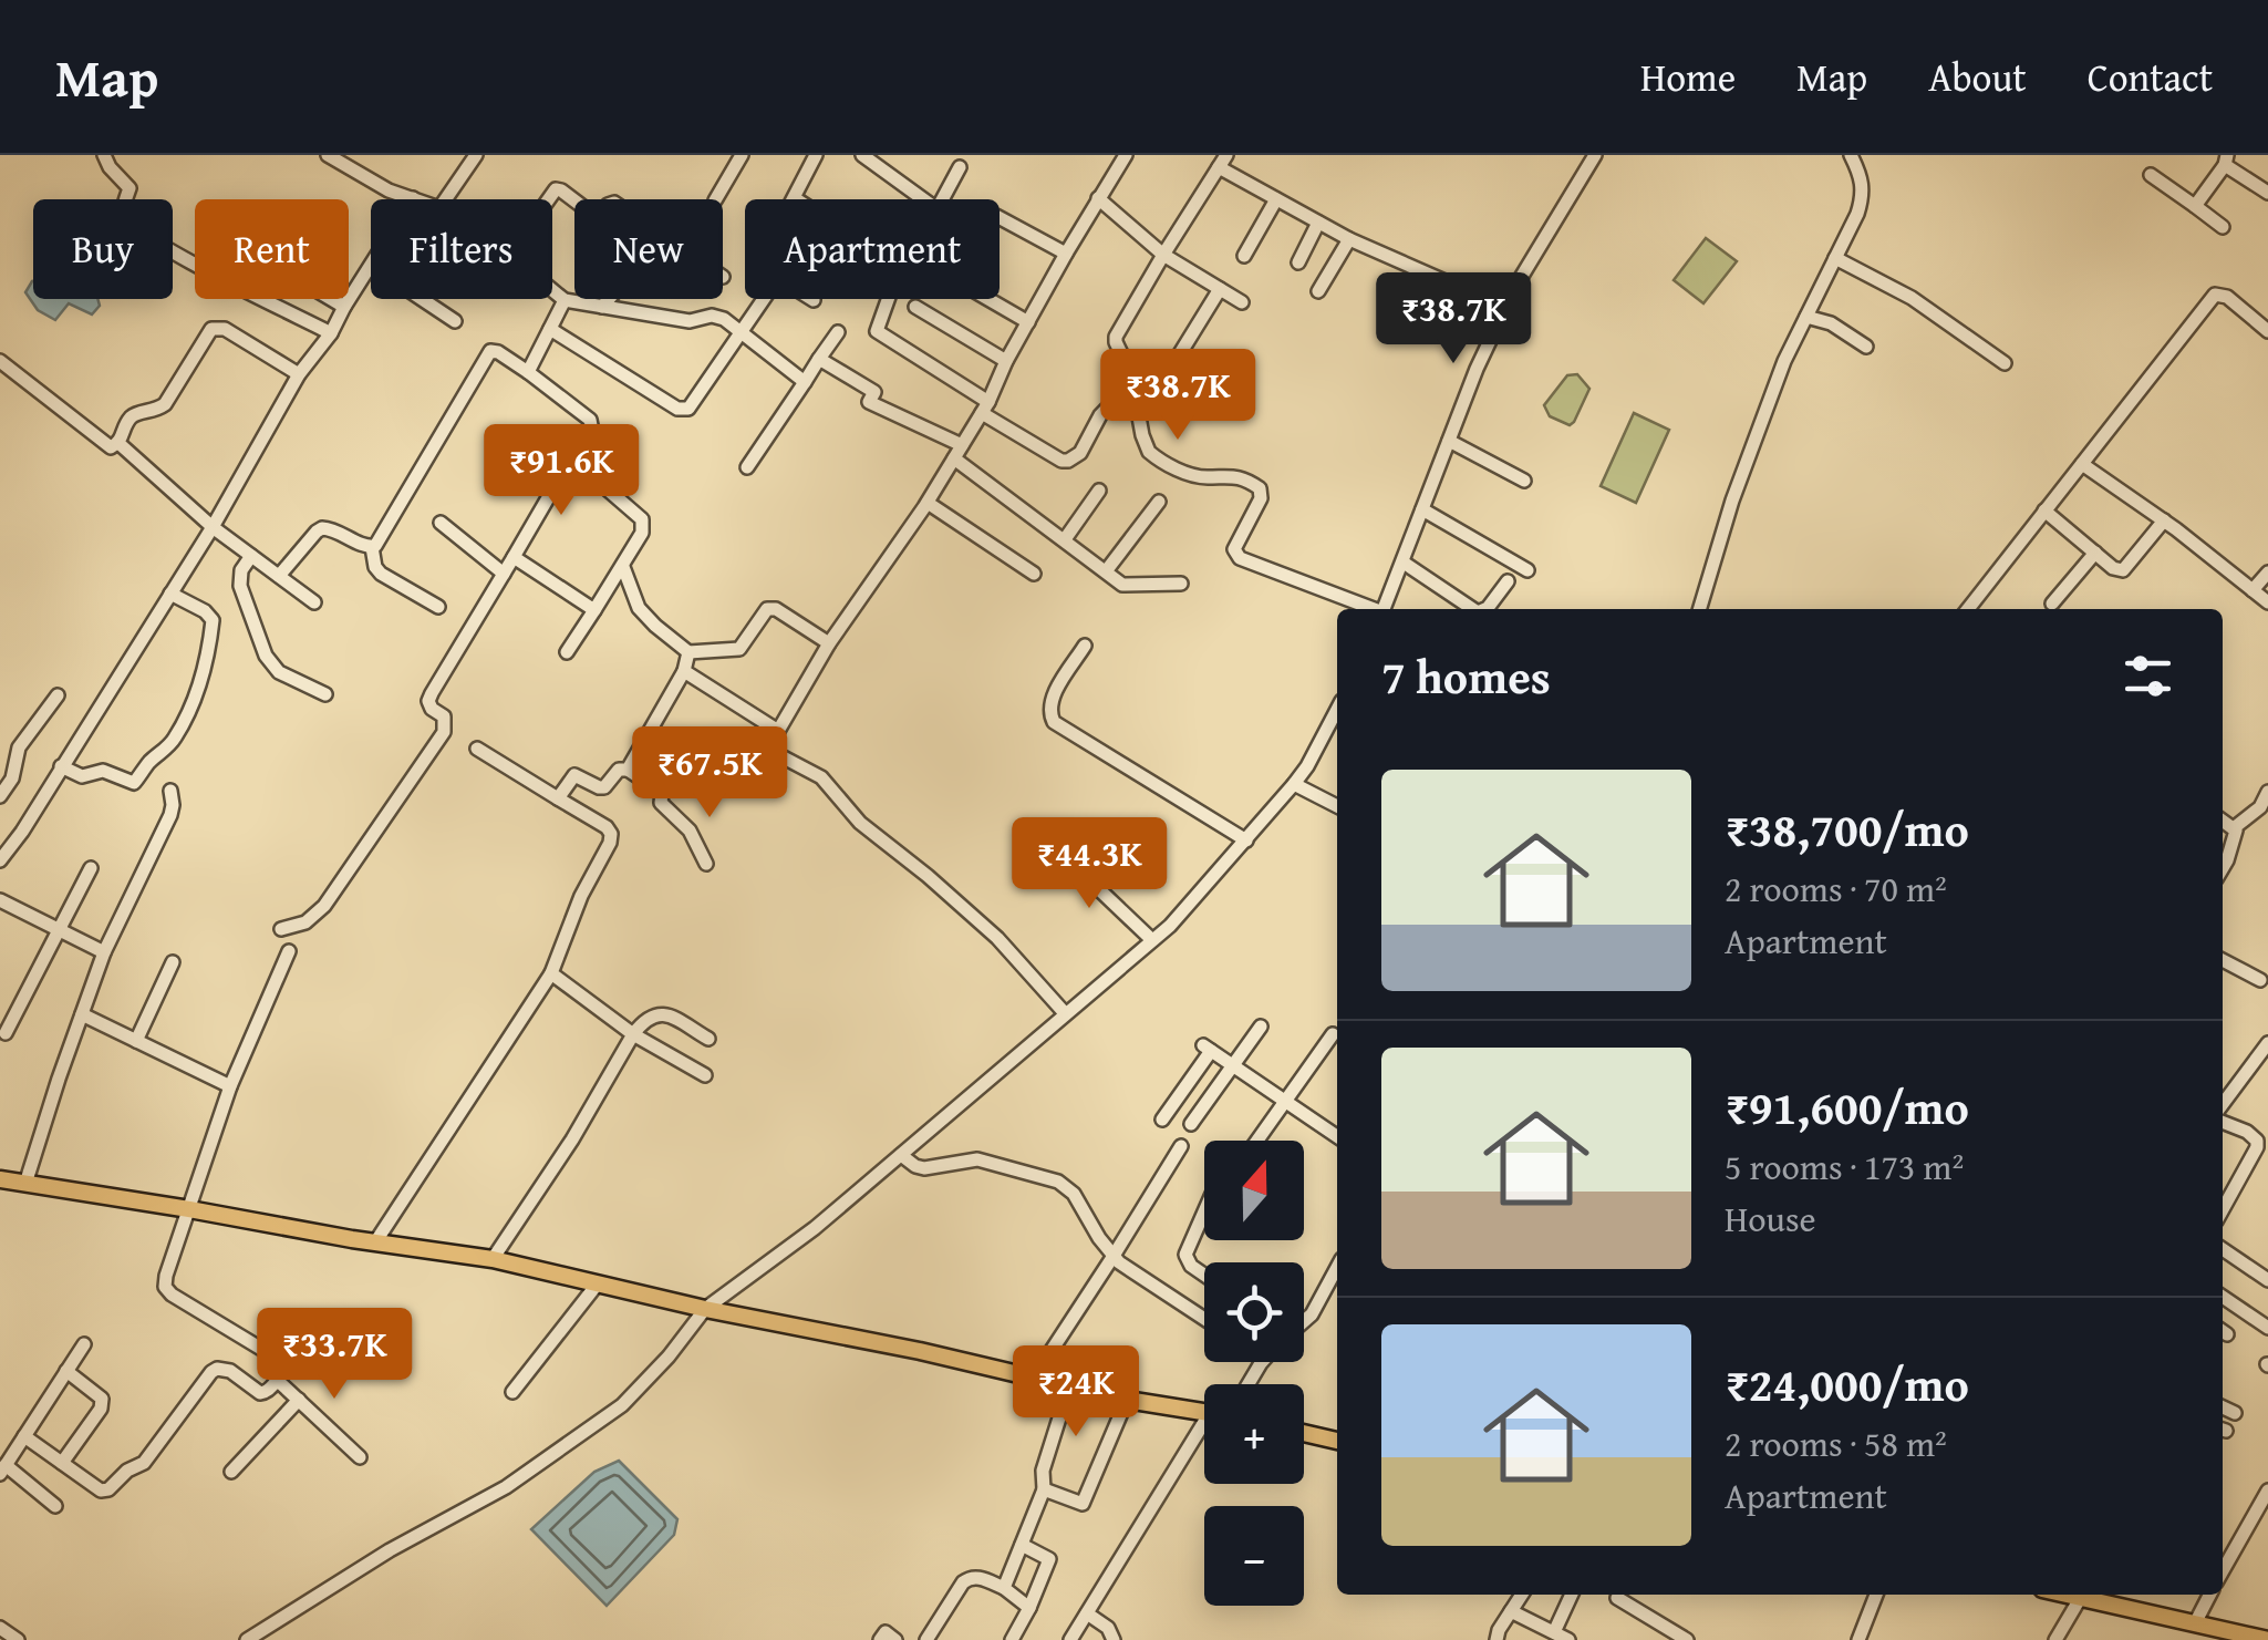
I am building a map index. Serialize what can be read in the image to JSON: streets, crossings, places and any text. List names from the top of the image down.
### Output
{
  "north": "top",
  "page": {
    "header": "Map",
    "nav": [
      "Home",
      "Map",
      "About",
      "Contact"
    ],
    "chip": [
      "Buy",
      "Rent",
      "Filters",
      "New",
      "Apartment"
    ],
    "price": [
      "₹38.7K",
      "₹38.7K",
      "₹91.6K",
      "₹67.5K",
      "₹44.3K",
      "₹33.7K",
      "₹24K"
    ],
    "heading": "7 homes",
    "list": [
      {
        "name": "₹38,700/mo",
        "note": "2 rooms · 70 m² · Apartment"
      },
      {
        "name": "₹91,600/mo",
        "note": "5 rooms · 173 m² · House"
      },
      {
        "name": "₹24,000/mo",
        "note": "2 rooms · 58 m² · Apartment"
      }
    ],
    "map_buttons": ["+", "−"]
  }
}
